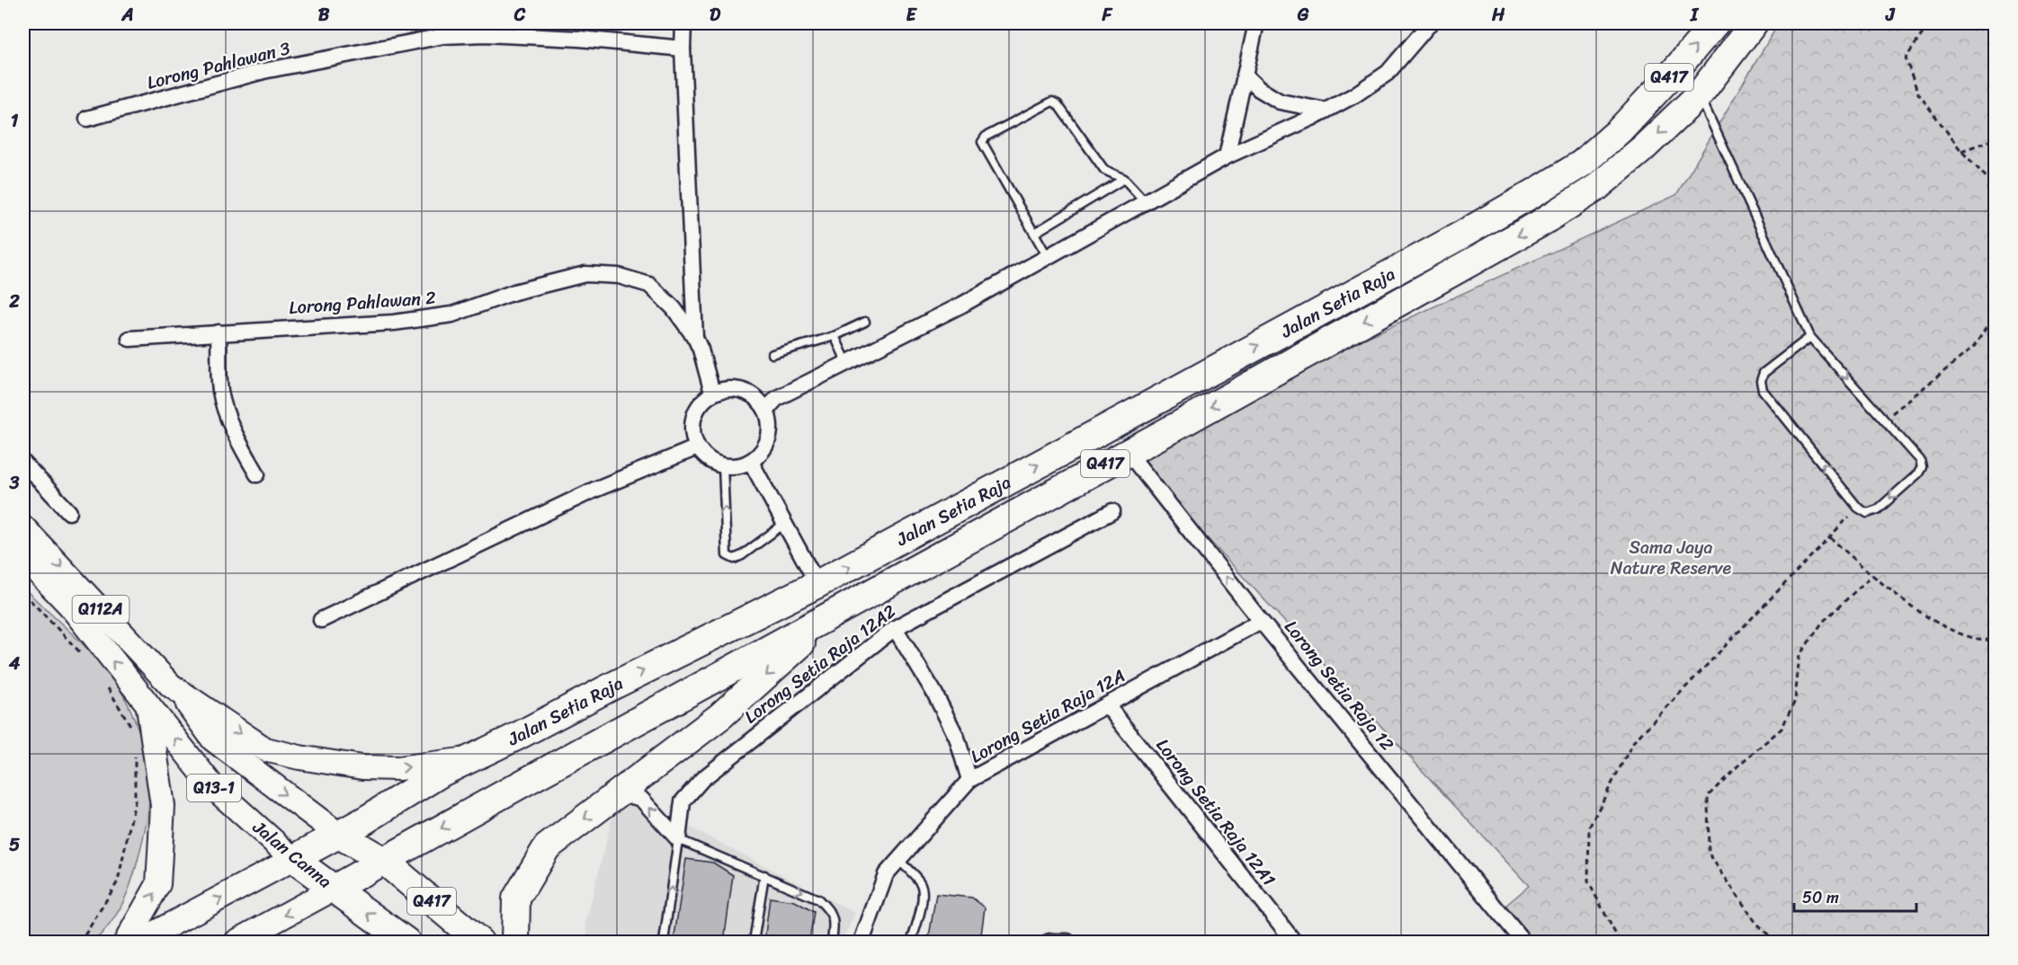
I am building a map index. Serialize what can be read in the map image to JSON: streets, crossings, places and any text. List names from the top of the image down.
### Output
{
  "streets": {
    "highway": ["Q417", "Jalan Setia Raja", "Jalan Canna"],
    "main road": ["Q112A", "Q13-1"],
    "street": [
      "Lorong Pahlawan 3",
      "Lorong Pahlawan 2",
      "Lorong Setia Raja 12A2",
      "Lorong Setia Raja 12",
      "Lorong Setia Raja 12A",
      "Lorong Setia Raja 12A1"
    ]
  },
  "crossings": [
    ["Q417", "Jalan Setia Raja"],
    ["Q417", "Jalan Canna"],
    ["Jalan Setia Raja", "Lorong Setia Raja 12"],
    ["Lorong Setia Raja 12", "Lorong Setia Raja 12A"],
    ["Lorong Setia Raja 12A", "Lorong Setia Raja 12A1"]
  ],
  "parks": ["Sama Jaya Nature Reserve"],
  "scale_bar": "50 m",
  "grid": {
    "columns": [
      "A",
      "B",
      "C",
      "D",
      "E",
      "F",
      "G",
      "H",
      "I",
      "J"
    ],
    "rows": [
      "1",
      "2",
      "3",
      "4",
      "5"
    ]
  }
}
